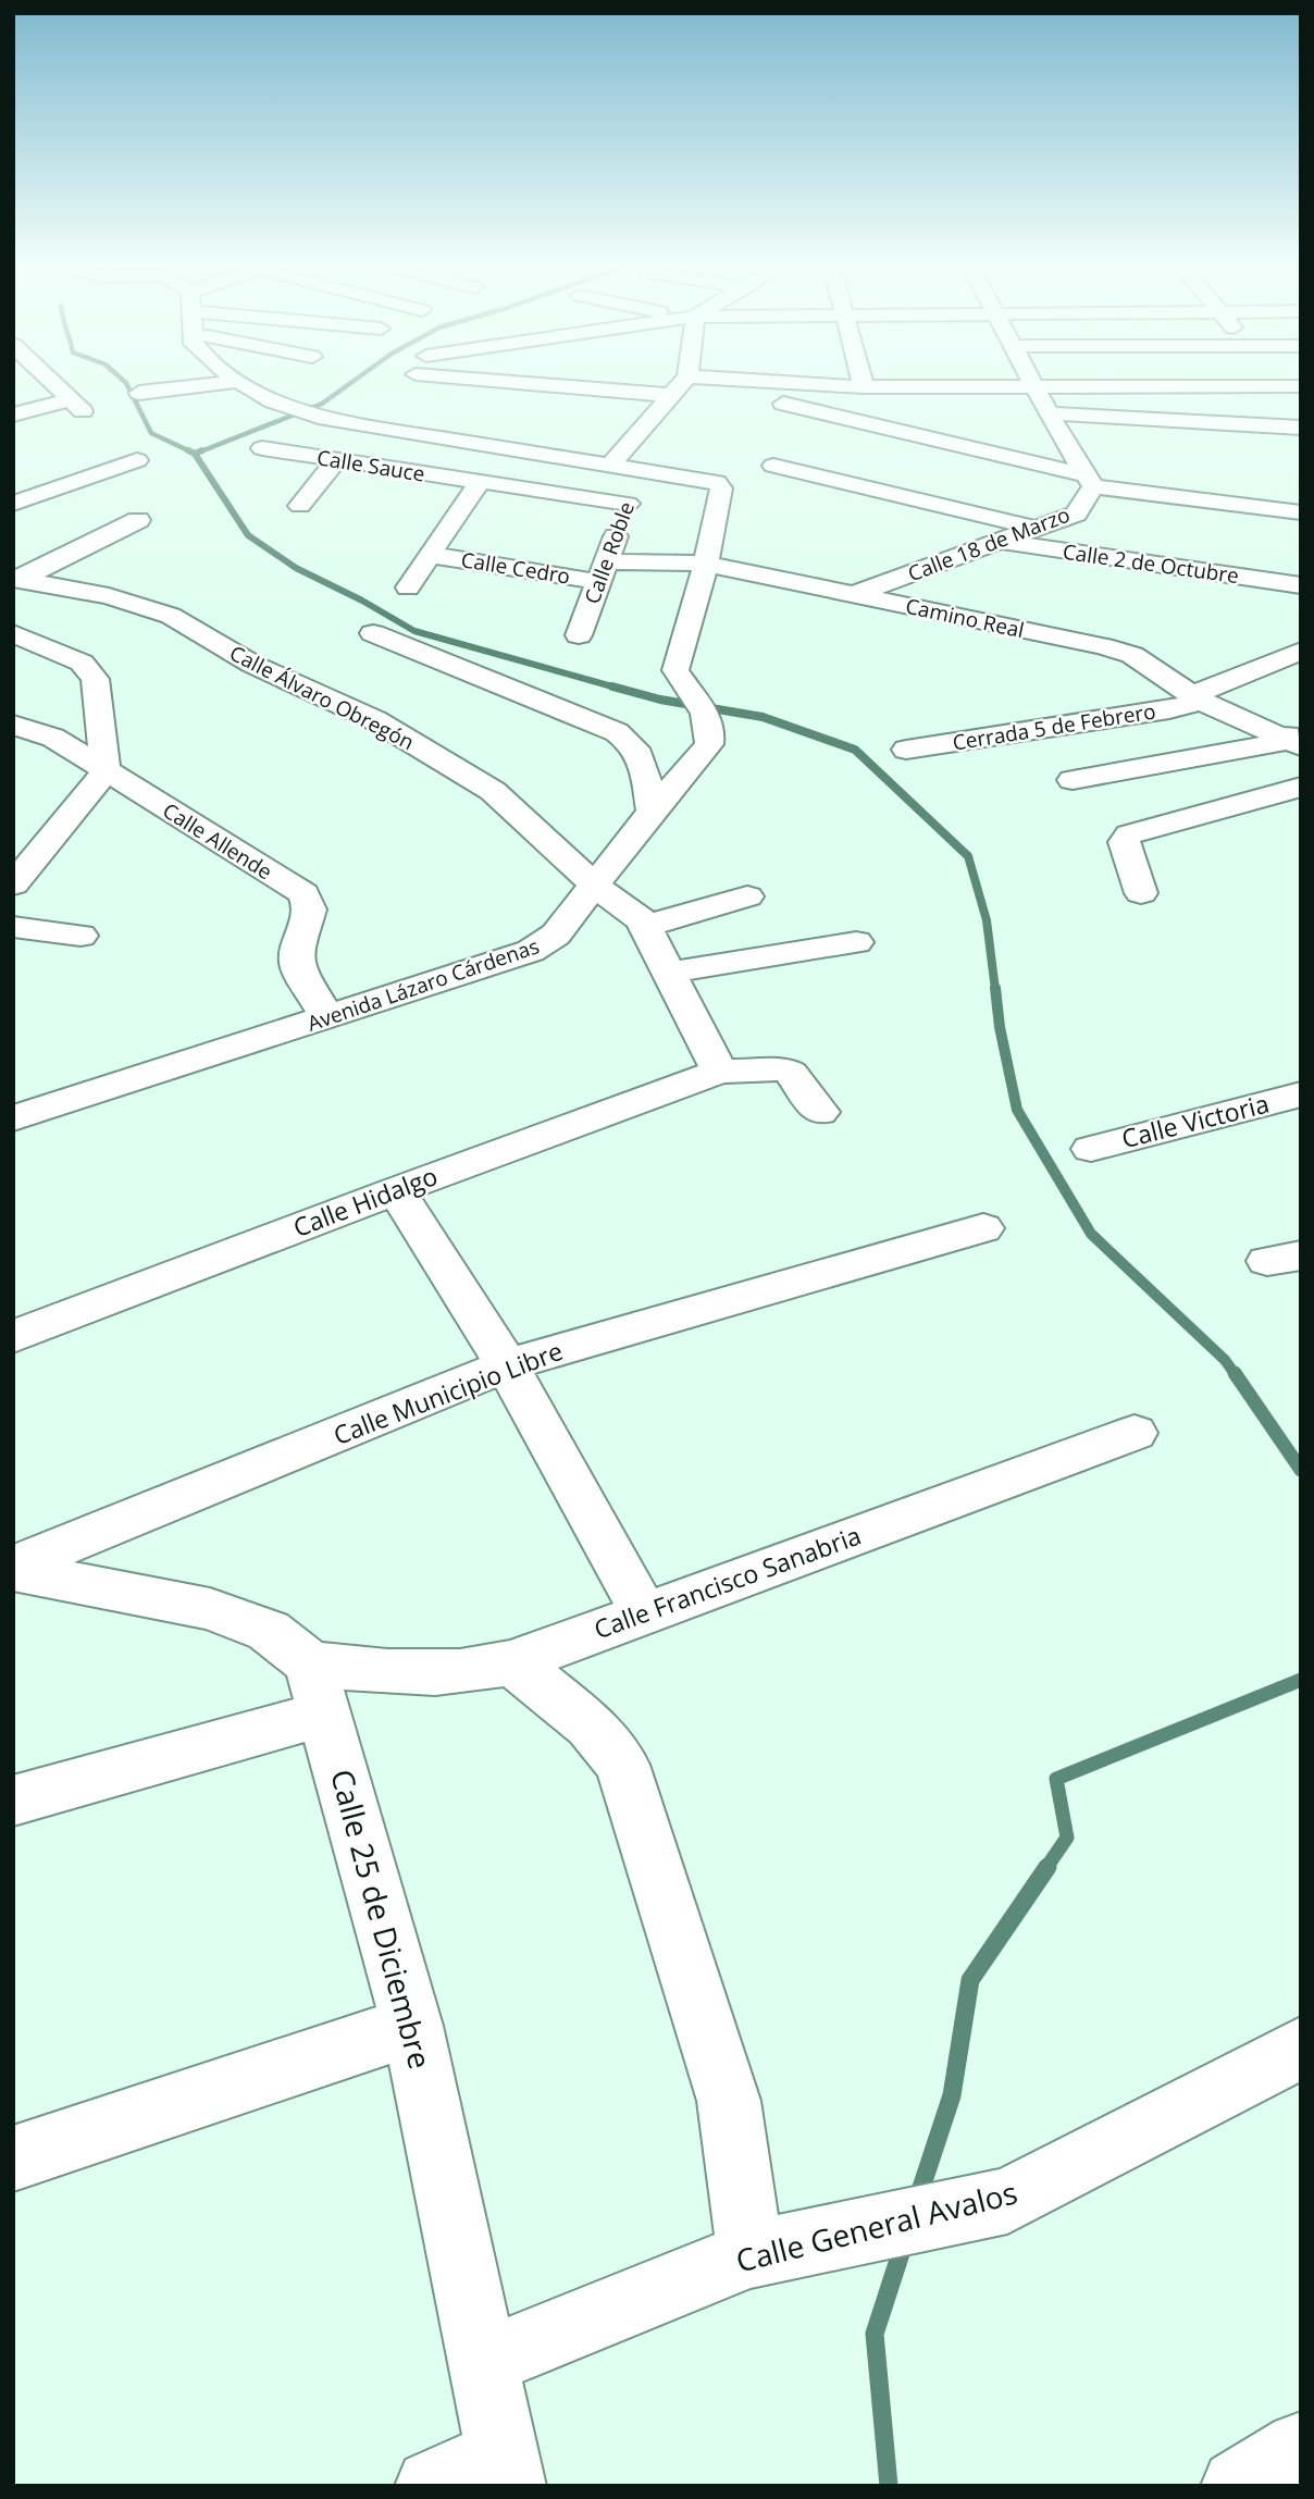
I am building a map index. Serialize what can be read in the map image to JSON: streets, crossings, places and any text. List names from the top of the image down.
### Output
{
  "streets": {
    "street": [
      "Calle Sauce",
      "Calle 18 de Marzo",
      "Calle Roble",
      "Calle 2 de Octubre",
      "Calle Cedro",
      "Camino Real",
      "Calle Álvaro Obregón",
      "Cerrada 5 de Febrero",
      "Calle Allende",
      "Avenida Lázaro Cárdenas",
      "Calle Victoria",
      "Calle Hidalgo",
      "Calle Municipio Libre",
      "Calle Francisco Sanabria",
      "Calle 25 de Diciembre",
      "Calle General Avalos"
    ]
  },
  "crossings": [
    ["Calle Sauce", "Calle Roble"],
    ["Calle Sauce", "Avenida Lázaro Cárdenas"],
    ["Calle 18 de Marzo", "Calle 2 de Octubre"],
    ["Calle 18 de Marzo", "Camino Real"],
    ["Calle Roble", "Calle Cedro"],
    ["Calle Roble", "Camino Real"],
    ["Calle Roble", "Avenida Lázaro Cárdenas"],
    ["Calle Cedro", "Camino Real"],
    ["Camino Real", "Cerrada 5 de Febrero"],
    ["Camino Real", "Avenida Lázaro Cárdenas"],
    ["Calle Álvaro Obregón", "Avenida Lázaro Cárdenas"],
    ["Calle Álvaro Obregón", "Calle Hidalgo"],
    ["Calle Allende", "Avenida Lázaro Cárdenas"],
    ["Calle Francisco Sanabria", "Calle 25 de Diciembre"],
    ["Calle 25 de Diciembre", "Calle General Avalos"]
  ]
}
